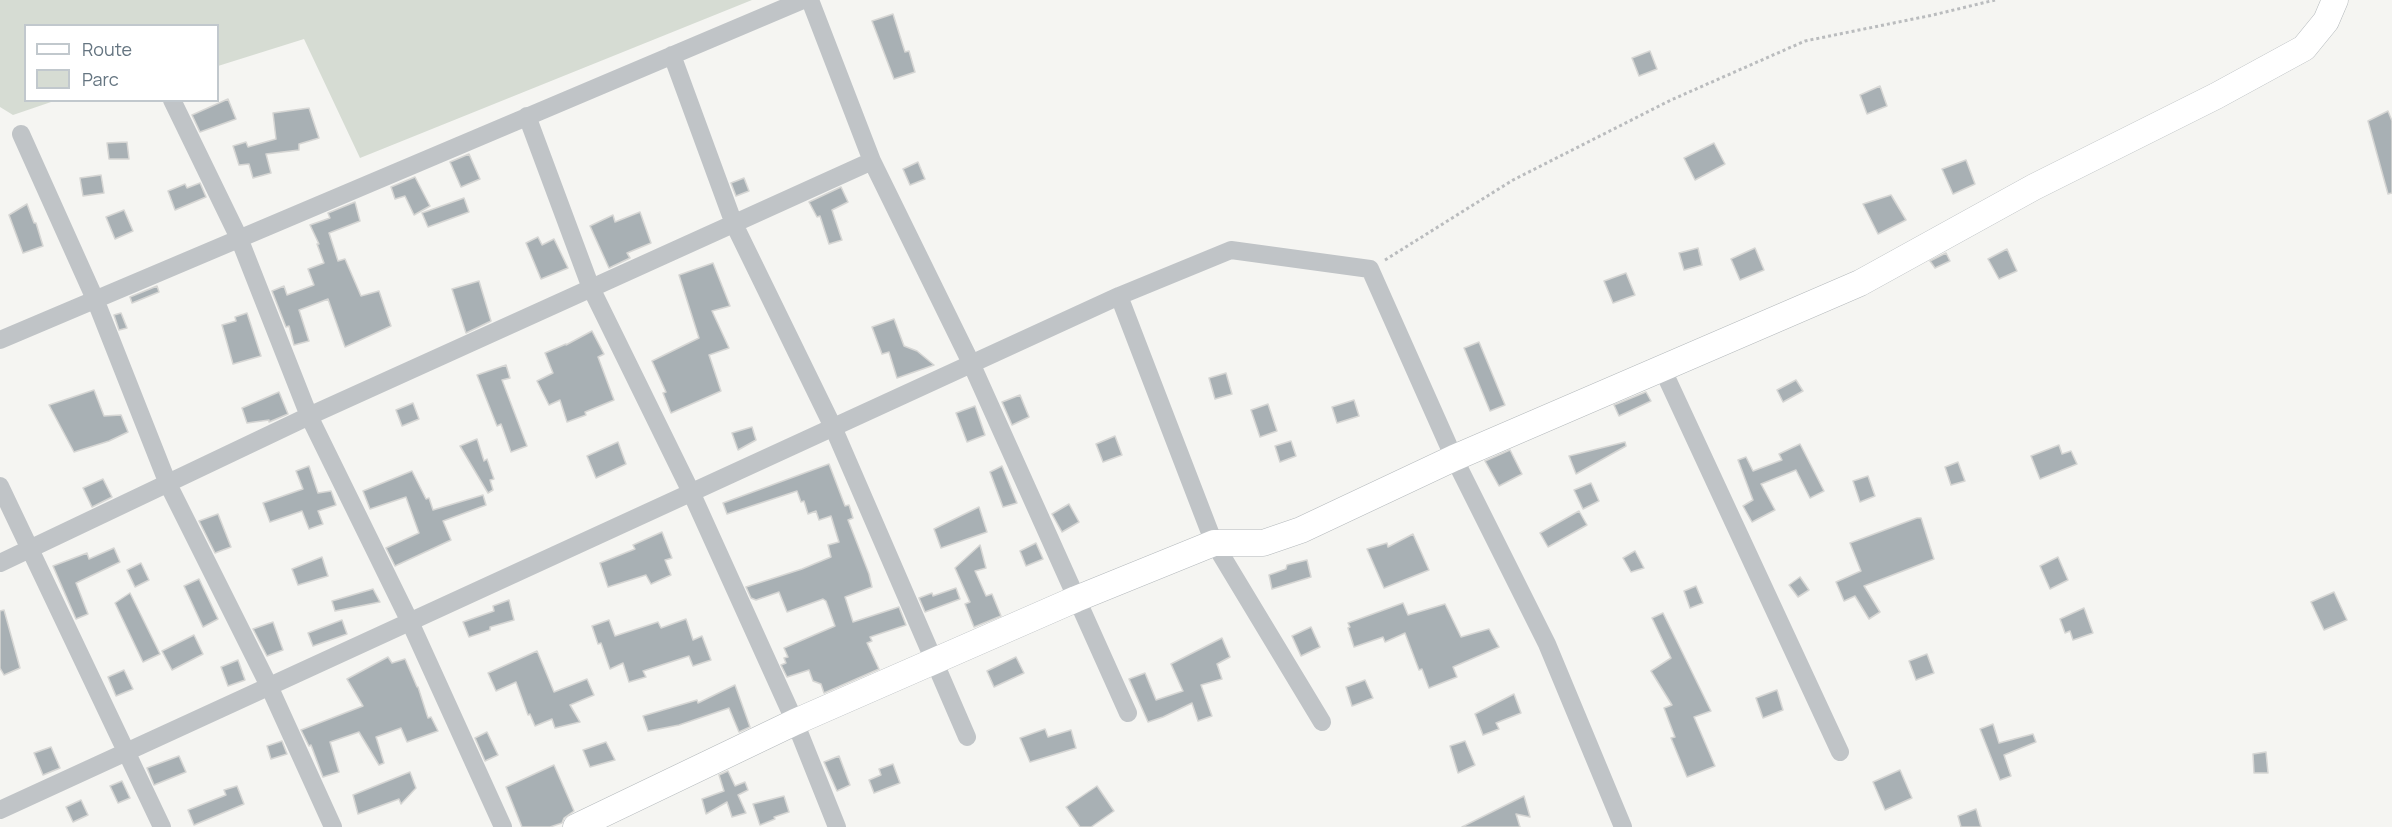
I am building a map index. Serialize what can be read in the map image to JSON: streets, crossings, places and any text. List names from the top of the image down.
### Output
{
  "legend": ["Route", "Parc"]
}
